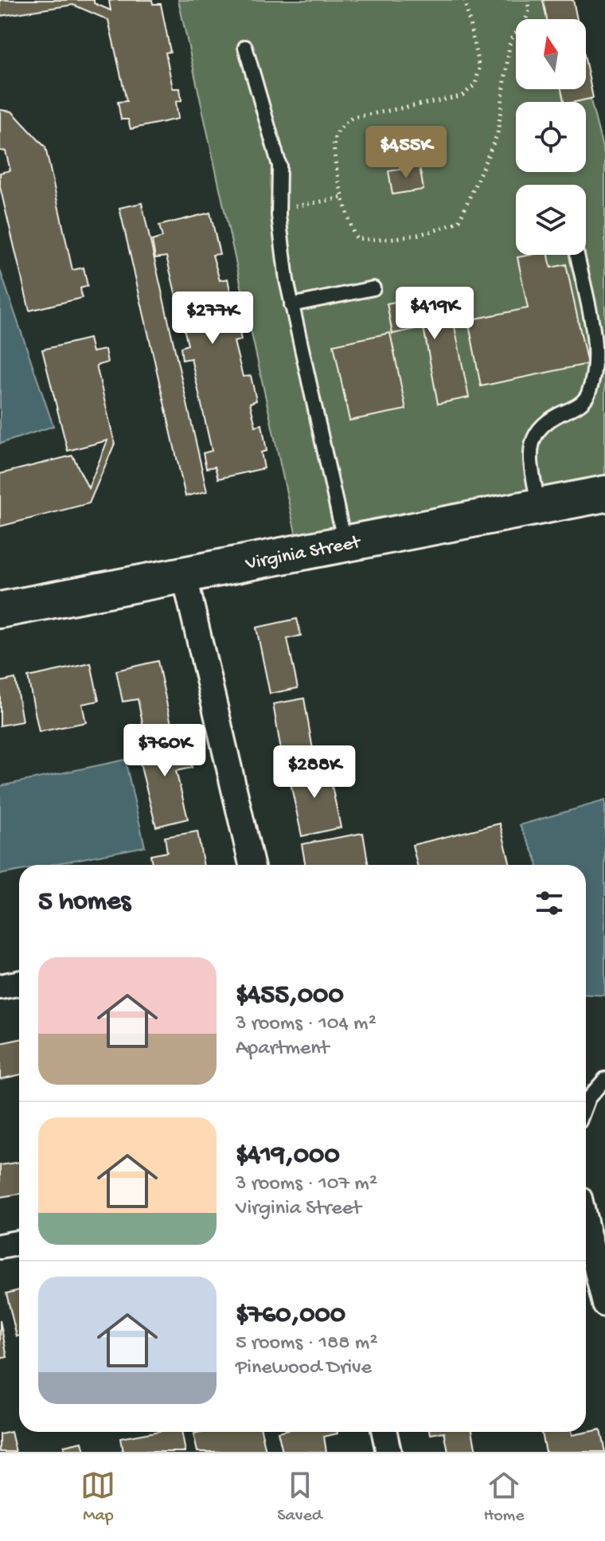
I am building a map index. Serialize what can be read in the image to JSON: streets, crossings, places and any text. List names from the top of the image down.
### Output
{
  "streets": {
    "street": ["Virginia Street"]
  },
  "north": "top",
  "page": {
    "price": [
      "$455K",
      "$419K",
      "$277K",
      "$760K",
      "$288K"
    ],
    "heading": "5 homes",
    "list": [
      {
        "name": "$455,000",
        "note": "3 rooms · 104 m² · Apartment"
      },
      {
        "name": "$419,000",
        "note": "3 rooms · 107 m² · Virginia Street"
      },
      {
        "name": "$760,000",
        "note": "5 rooms · 188 m² · Pinewood Drive"
      }
    ],
    "tabs": ["Map", "Saved", "Home"]
  }
}
